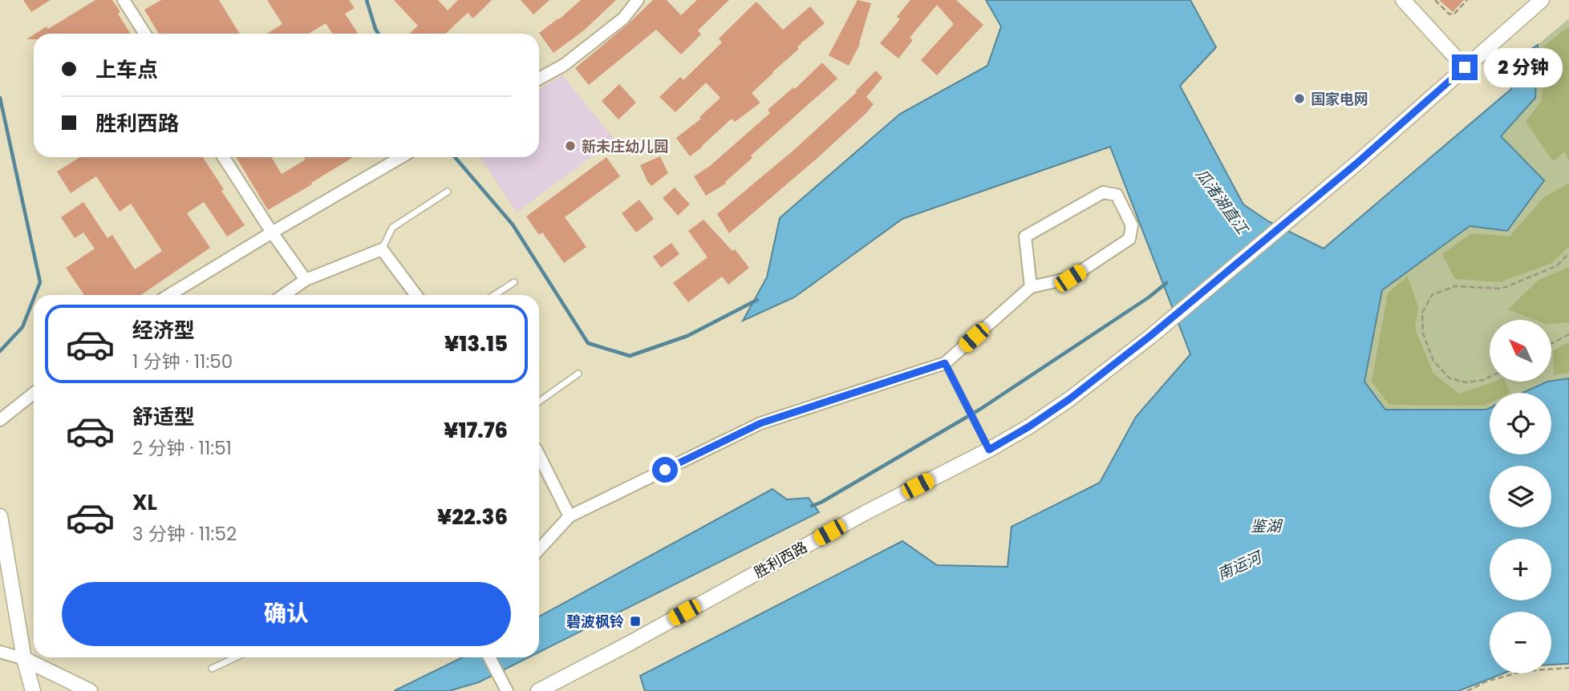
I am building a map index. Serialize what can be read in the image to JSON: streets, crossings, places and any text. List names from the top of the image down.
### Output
{
  "streets": {
    "street": ["胜利西路"]
  },
  "water": ["瓜渚湖直江", "鉴湖", "南运河"],
  "places": {
    "other": ["国家电网", "新未庄幼儿园"],
    "transit": ["碧波枫铃"]
  },
  "north": "top left",
  "page": {
    "banner": ["上车点", "胜利西路"],
    "bubble": "2 分钟",
    "list": [
      {
        "name": "经济型",
        "note": "1 分钟 · 11:50",
        "value": "¥13.15"
      },
      {
        "name": "舒适型",
        "note": "2 分钟 · 11:51",
        "value": "¥17.76"
      },
      {
        "name": "XL",
        "note": "3 分钟 · 11:52",
        "value": "¥22.36"
      }
    ],
    "map_buttons": ["+", "−"],
    "buttons": "确认"
  }
}
